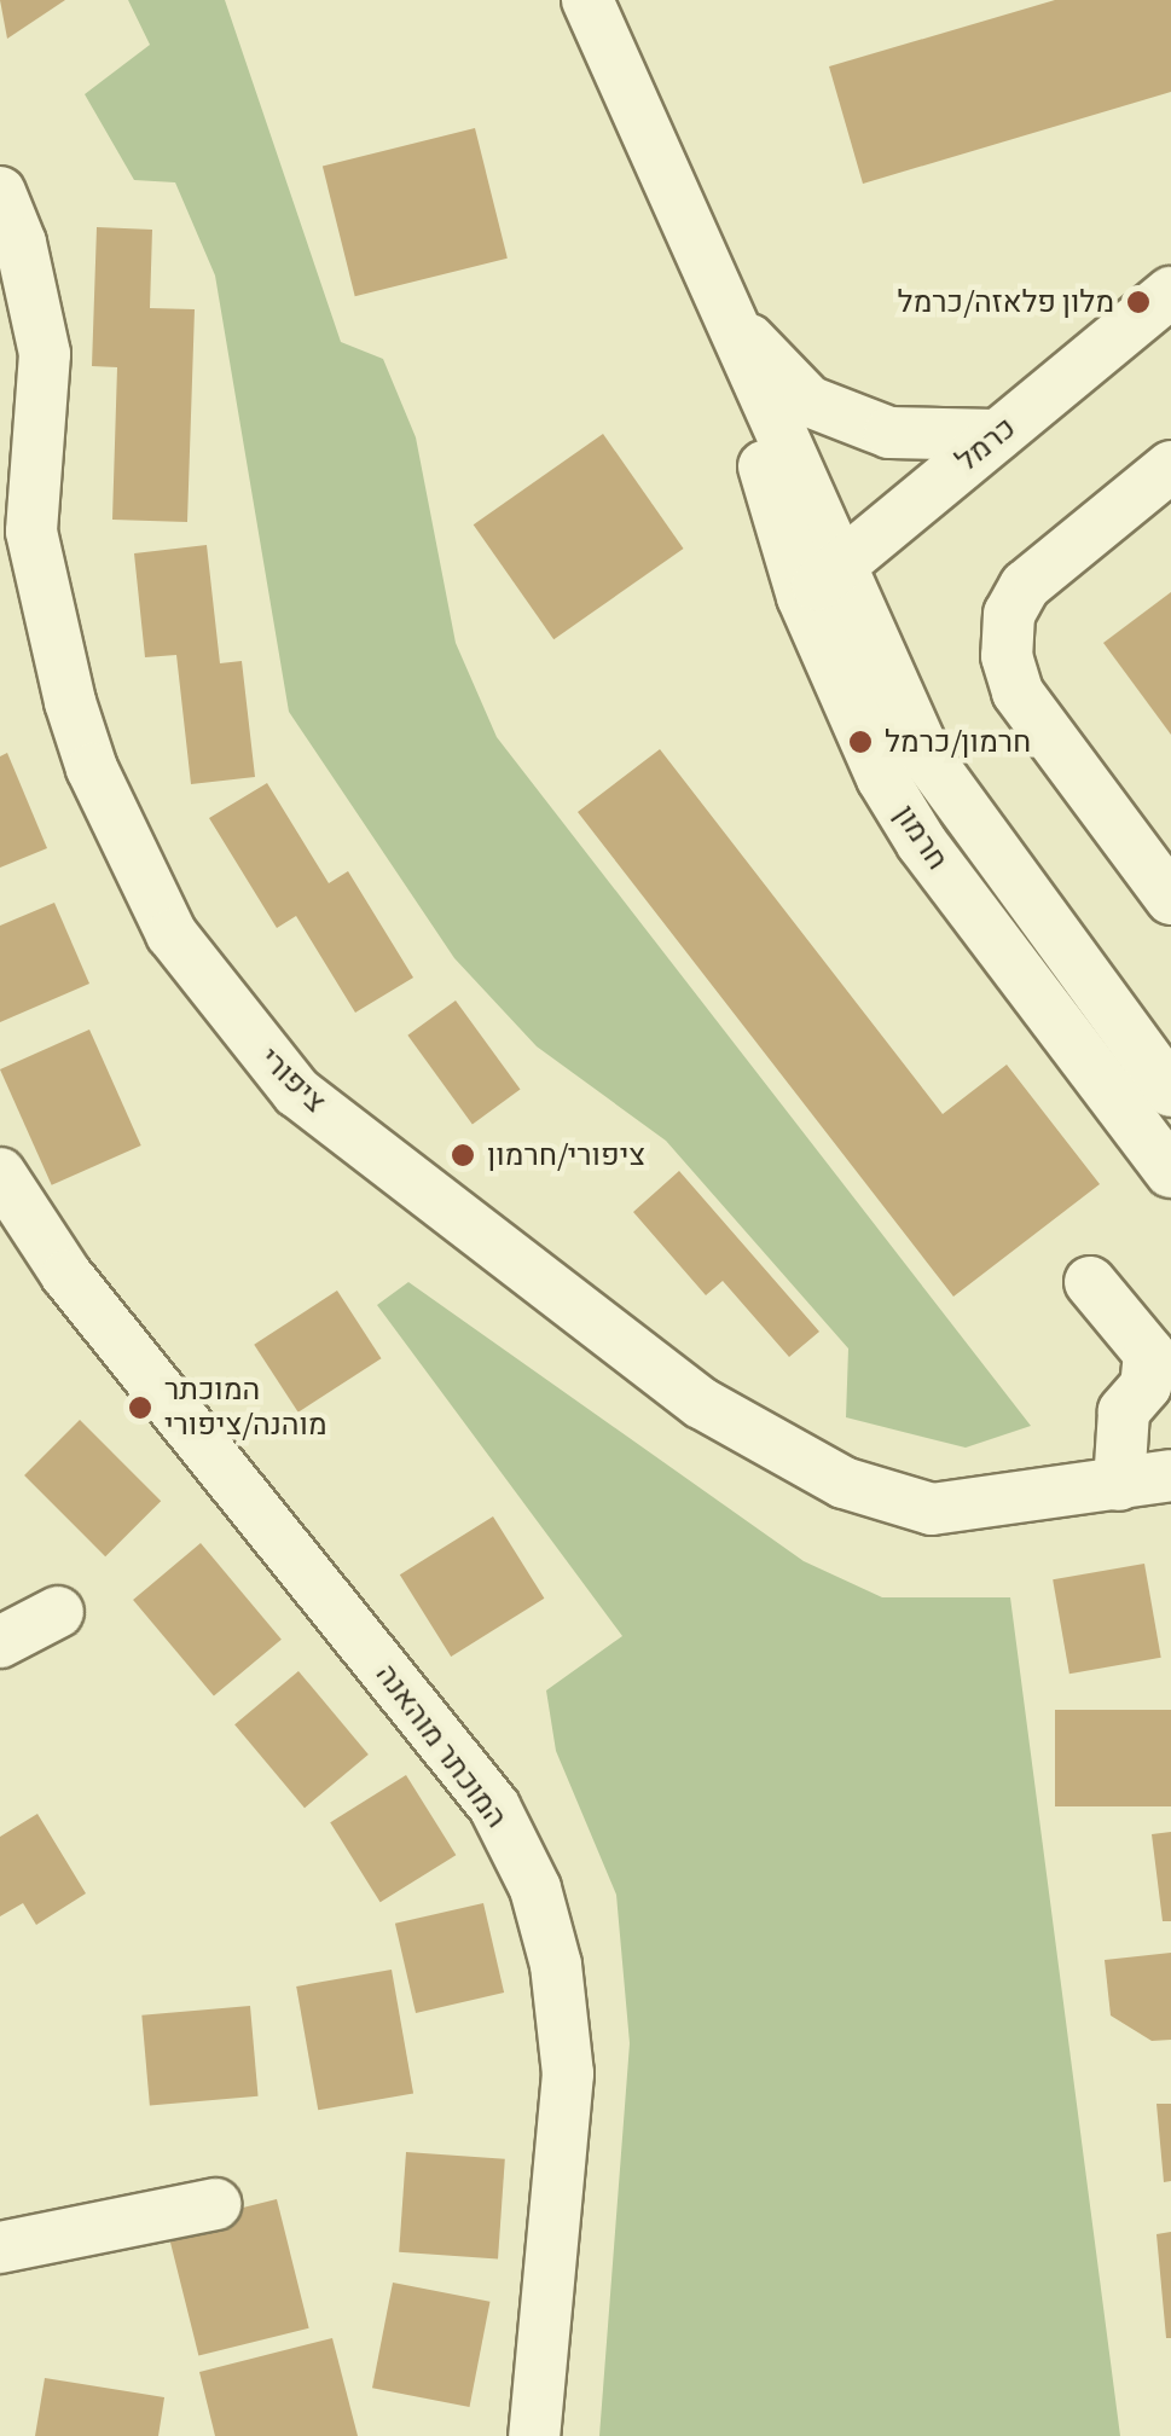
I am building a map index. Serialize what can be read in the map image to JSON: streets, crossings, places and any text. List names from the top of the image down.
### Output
{
  "streets": {
    "street": [
      "כרמל",
      "חרמון",
      "ציפורי",
      "המוכתר מוהאנה"
    ]
  },
  "crossings": [
    ["כרמל", "חרמון"]
  ],
  "places": [
    "מלון פלאזה/כרמל",
    "חרמון/כרמל",
    "ציפורי/חרמון",
    "המוכתר מוהנה/ציפורי"
  ]
}
